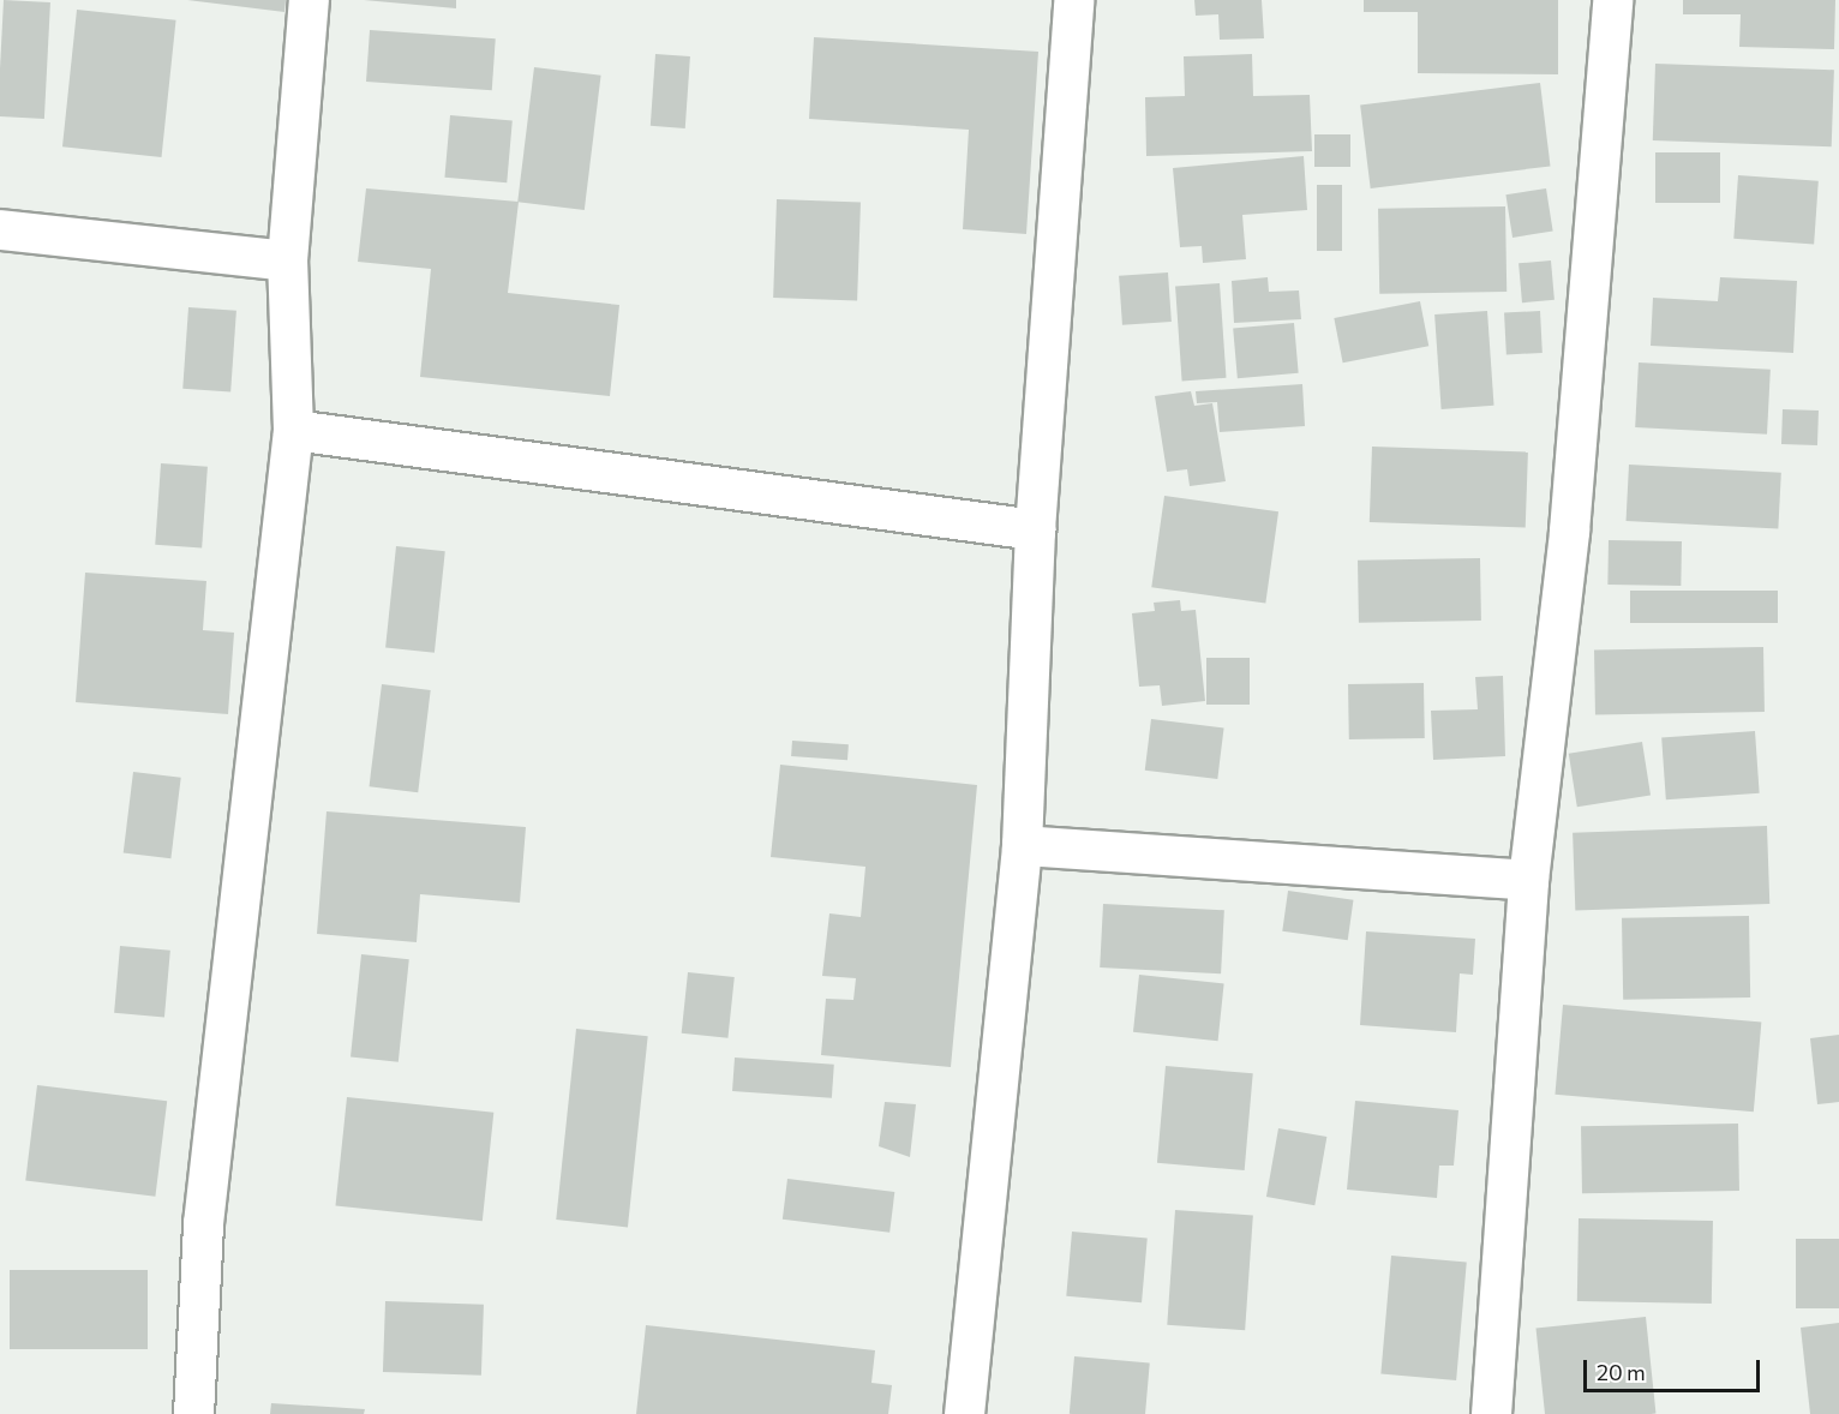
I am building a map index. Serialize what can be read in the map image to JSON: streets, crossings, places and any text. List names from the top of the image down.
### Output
{
  "scale_bar": "20 m"
}
